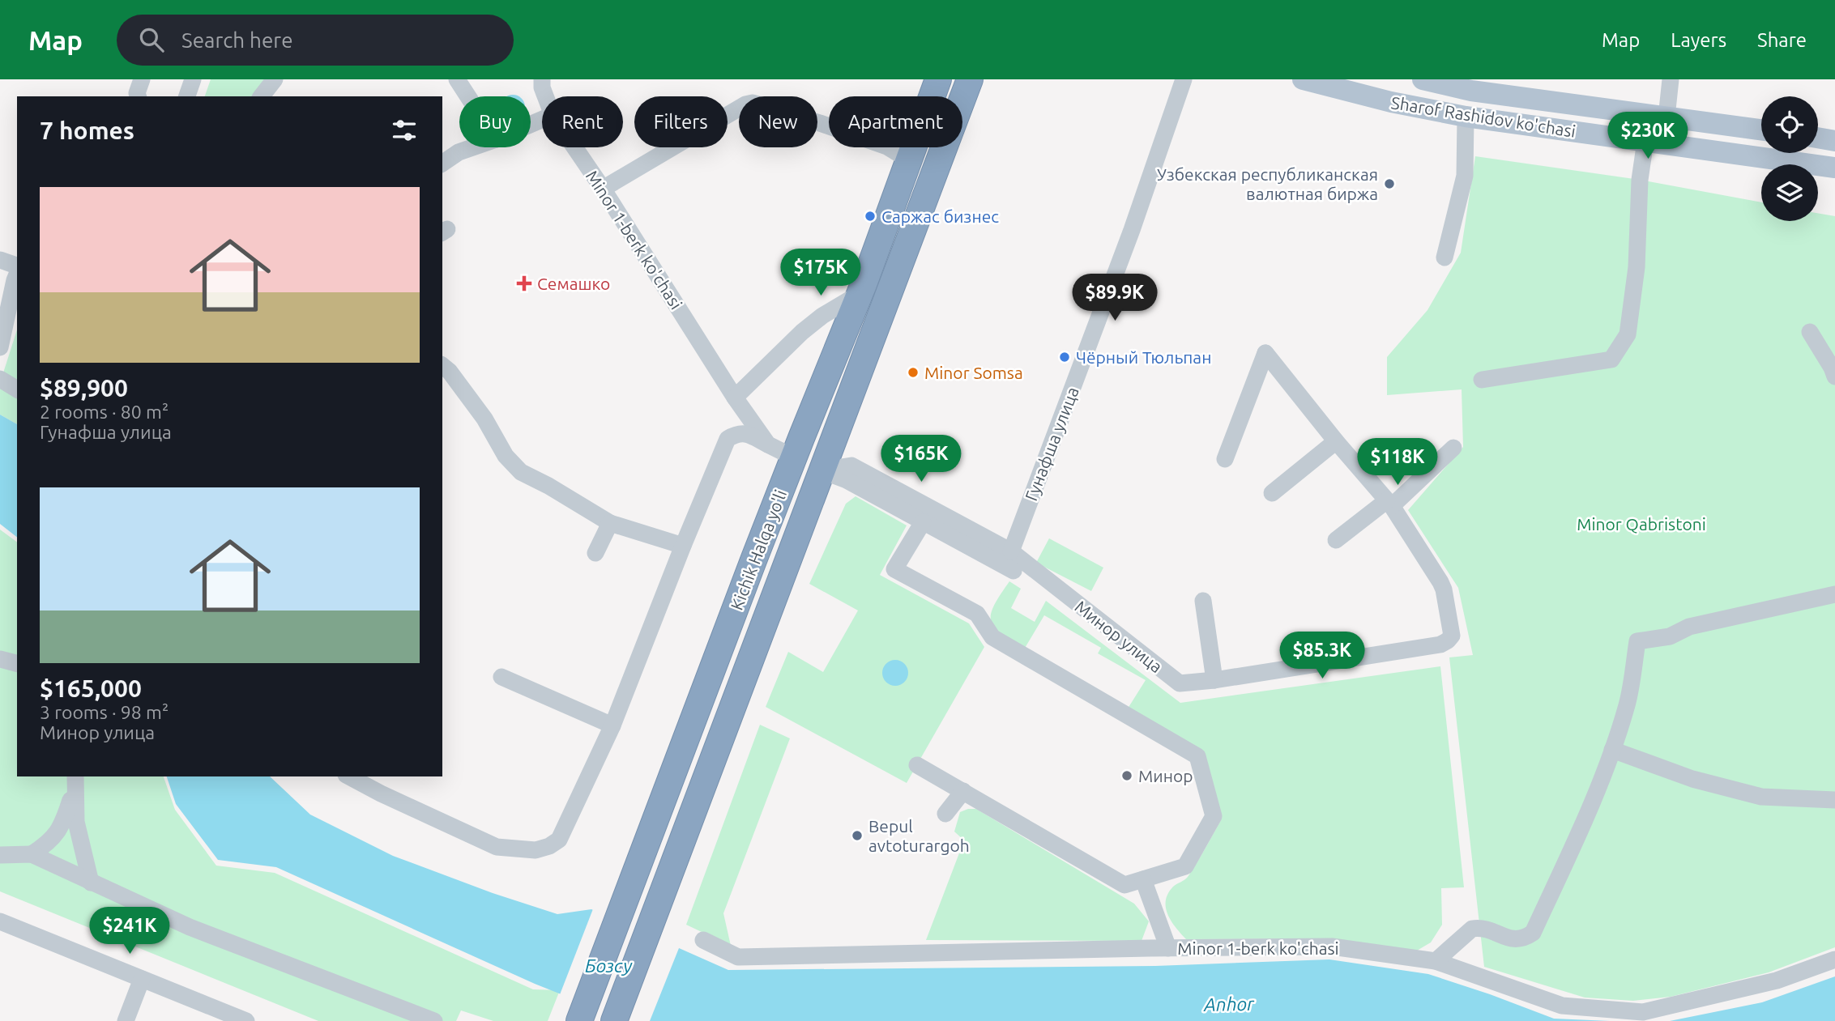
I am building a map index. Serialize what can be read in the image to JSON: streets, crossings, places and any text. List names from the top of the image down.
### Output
{
  "streets": {
    "highway": ["Kichik Halqa yo'li"],
    "main road": ["Sharof Rashidov ko'chasi"],
    "street": ["Minor 1-berk ko'chasi", "Гунафша улица", "Минор улица"]
  },
  "crossings": [
    ["Minor 1-berk ko'chasi", "Kichik Halqa yo'li"],
    ["Гунафша улица", "Минор улица"],
    ["Kichik Halqa yo'li", "Минор улица"]
  ],
  "water": ["Бозсу", "Anhor"],
  "parks": ["Minor Qabristoni"],
  "places": {
    "other": [
      "Узбекская республиканская валютная биржа",
      "Саржас бизнес",
      "Чёрный Тюльпан",
      "Minor Somsa",
      "Минор",
      "Bepul avtoturargoh"
    ],
    "health": ["Семашко"]
  },
  "page": {
    "header": "Map",
    "search": "Search here",
    "nav": ["Map", "Layers", "Share"],
    "chip": [
      "Buy",
      "Rent",
      "Filters",
      "New",
      "Apartment"
    ],
    "heading": "7 homes",
    "price": [
      "$230K",
      "$175K",
      "$89.9K",
      "$165K",
      "$118K",
      "$85.3K",
      "$241K"
    ],
    "list": [
      {
        "name": "$89,900",
        "note": "2 rooms · 80 m² · Гунафша улица"
      },
      {
        "name": "$165,000",
        "note": "3 rooms · 98 m² · Минор улица"
      }
    ]
  }
}
